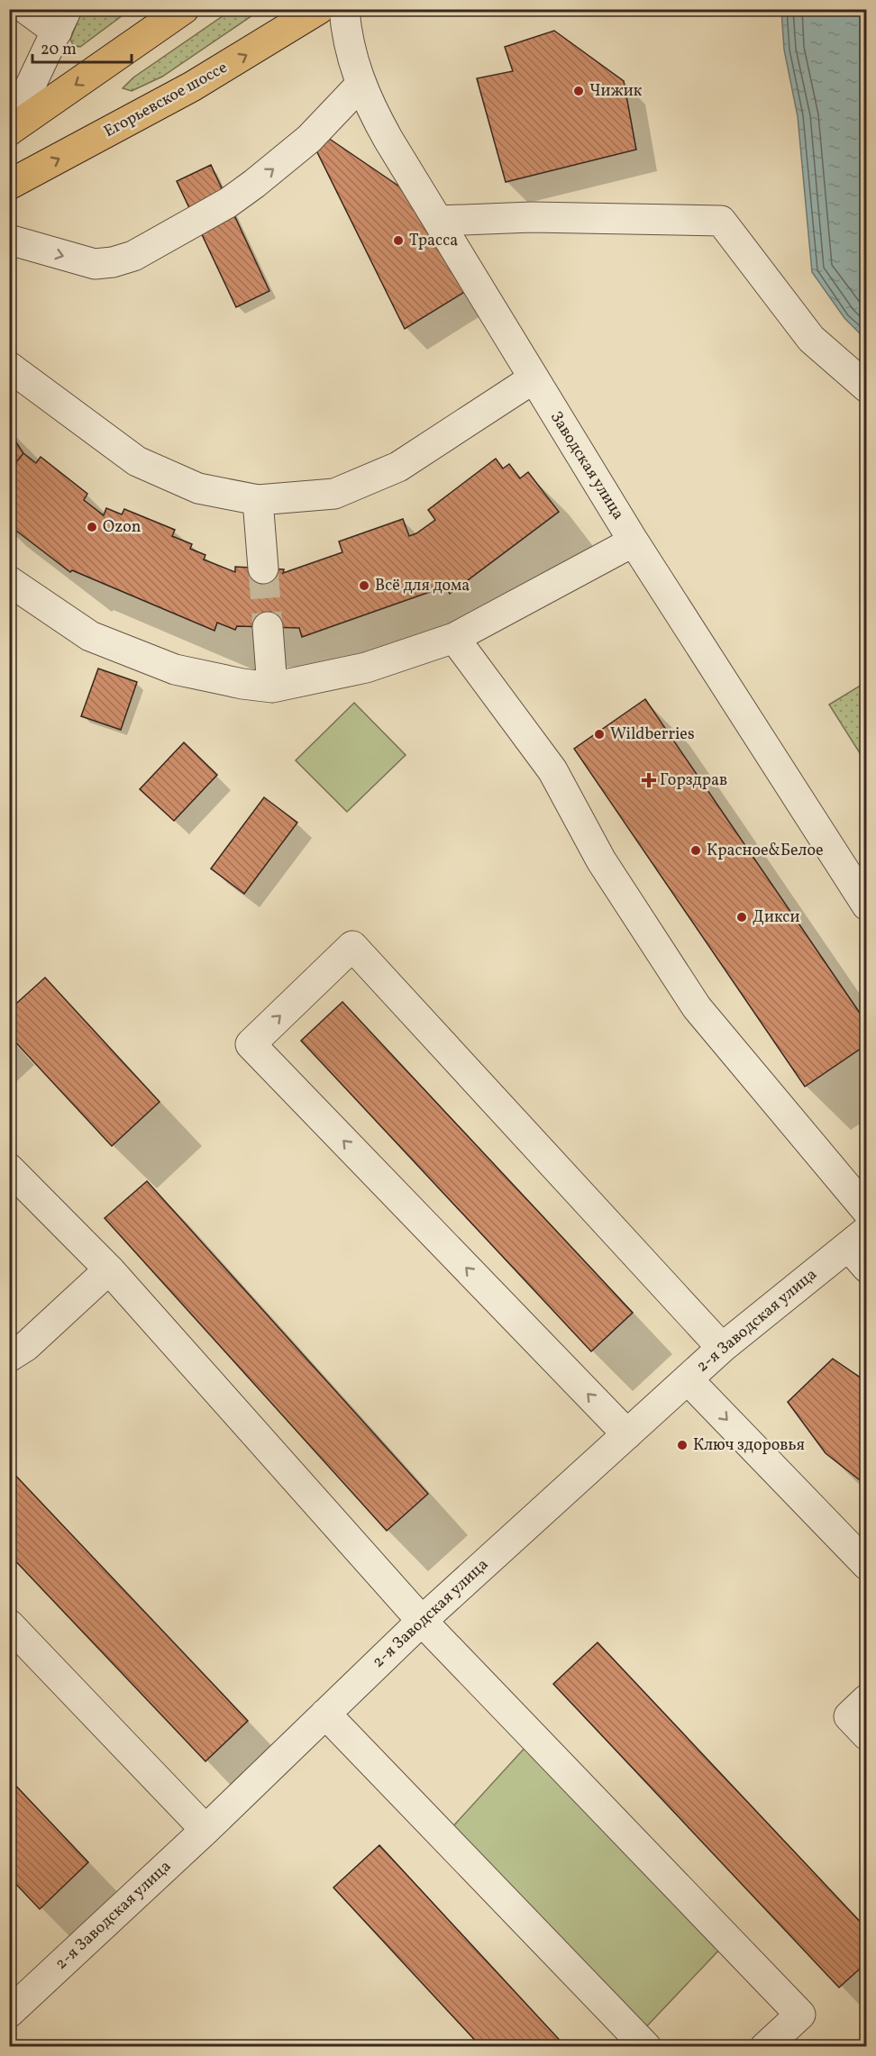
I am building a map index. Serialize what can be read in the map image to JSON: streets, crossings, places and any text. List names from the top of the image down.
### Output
{
  "streets": {
    "main road": ["Егорьевское шоссе"],
    "street": ["Заводская улица", "2-я Заводская улица"]
  },
  "places": {
    "other": [
      "Чижик",
      "Трасса",
      "Ozon",
      "Всё для дома",
      "Wildberries",
      "Красное&Белое",
      "Дикси",
      "Ключ здоровья"
    ],
    "health": ["Горздрав"]
  },
  "scale_bar": "20 m"
}
